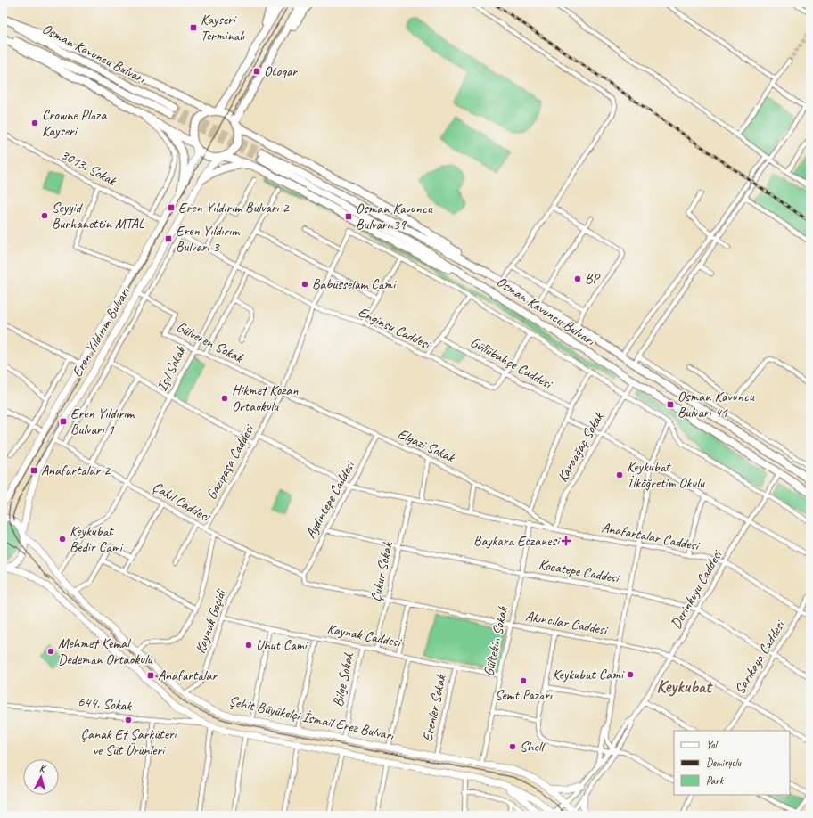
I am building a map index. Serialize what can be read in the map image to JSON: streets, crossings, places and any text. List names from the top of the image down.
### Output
{
  "streets": {
    "highway": ["Osman Kavuncu Bulvarı"],
    "main road": ["Eren Yıldırım Bulvarı", "Şehit Büyükelçi İsmail Erez Bulvarı"],
    "street": [
      "3013. Sokak",
      "Enginsu Caddesi",
      "Gülveren Sokak",
      "Güllübahçe Caddesi",
      "Işıl Sokak",
      "Elgazi Sokak",
      "Karaağaç Sokak",
      "Gazipaşa Caddesi",
      "Aydıntepe Caddesi",
      "Çakıl Caddesi",
      "Anafartalar Caddesi",
      "Kocatepe Caddesi",
      "Çukur Sokak",
      "Derinkuyu Caddesi",
      "Kaynak Geçidi",
      "Akıncılar Caddesi",
      "Kaynak Caddesi",
      "Gültekin Sokak",
      "Sarıkaya Caddesi",
      "Bilge Sokak",
      "644. Sokak",
      "Erenler Sokak"
    ]
  },
  "crossings": [
    ["Osman Kavuncu Bulvarı", "Karaağaç Sokak"],
    ["Osman Kavuncu Bulvarı", "Derinkuyu Caddesi"],
    ["3013. Sokak", "Eren Yıldırım Bulvarı"],
    ["Enginsu Caddesi", "Eren Yıldırım Bulvarı"],
    ["Enginsu Caddesi", "Güllübahçe Caddesi"],
    ["Enginsu Caddesi", "Işıl Sokak"],
    ["Enginsu Caddesi", "Gazipaşa Caddesi"],
    ["Eren Yıldırım Bulvarı", "Gülveren Sokak"],
    ["Eren Yıldırım Bulvarı", "Çakıl Caddesi"],
    ["Eren Yıldırım Bulvarı", "Şehit Büyükelçi İsmail Erez Bulvarı"],
    ["Gülveren Sokak", "Işıl Sokak"],
    ["Gülveren Sokak", "Elgazi Sokak"],
    ["Gülveren Sokak", "Gazipaşa Caddesi"],
    ["Işıl Sokak", "Çakıl Caddesi"],
    ["Işıl Sokak", "Şehit Büyükelçi İsmail Erez Bulvarı"],
    ["Elgazi Sokak", "Karaağaç Sokak"],
    ["Elgazi Sokak", "Gazipaşa Caddesi"],
    ["Elgazi Sokak", "Aydıntepe Caddesi"],
    ["Elgazi Sokak", "Anafartalar Caddesi"],
    ["Karaağaç Sokak", "Anafartalar Caddesi"],
    ["Gazipaşa Caddesi", "Çakıl Caddesi"],
    ["Gazipaşa Caddesi", "Anafartalar Caddesi"],
    ["Aydıntepe Caddesi", "Çakıl Caddesi"],
    ["Aydıntepe Caddesi", "Anafartalar Caddesi"],
    ["Aydıntepe Caddesi", "Kocatepe Caddesi"],
    ["Aydıntepe Caddesi", "Akıncılar Caddesi"],
    ["Çakıl Caddesi", "Kaynak Geçidi"],
    ["Çakıl Caddesi", "Akıncılar Caddesi"],
    ["Anafartalar Caddesi", "Çukur Sokak"],
    ["Anafartalar Caddesi", "Derinkuyu Caddesi"],
    ["Anafartalar Caddesi", "Gültekin Sokak"],
    ["Anafartalar Caddesi", "Sarıkaya Caddesi"],
    ["Kocatepe Caddesi", "Çukur Sokak"],
    ["Kocatepe Caddesi", "Derinkuyu Caddesi"],
    ["Kocatepe Caddesi", "Gültekin Sokak"],
    ["Kocatepe Caddesi", "Sarıkaya Caddesi"],
    ["Çukur Sokak", "Akıncılar Caddesi"],
    ["Çukur Sokak", "Kaynak Caddesi"],
    ["Derinkuyu Caddesi", "Akıncılar Caddesi"],
    ["Derinkuyu Caddesi", "Şehit Büyükelçi İsmail Erez Bulvarı"],
    ["Kaynak Geçidi", "Kaynak Caddesi"],
    ["Kaynak Geçidi", "Şehit Büyükelçi İsmail Erez Bulvarı"],
    ["Akıncılar Caddesi", "Gültekin Sokak"],
    ["Akıncılar Caddesi", "Sarıkaya Caddesi"],
    ["Kaynak Caddesi", "Gültekin Sokak"],
    ["Kaynak Caddesi", "Bilge Sokak"],
    ["Kaynak Caddesi", "Erenler Sokak"],
    ["Gültekin Sokak", "Şehit Büyükelçi İsmail Erez Bulvarı"],
    ["Bilge Sokak", "Şehit Büyükelçi İsmail Erez Bulvarı"],
    ["644. Sokak", "Şehit Büyükelçi İsmail Erez Bulvarı"],
    ["Erenler Sokak", "Şehit Büyükelçi İsmail Erez Bulvarı"]
  ],
  "districts": ["Keykubat"],
  "places": {
    "transit": [
      "Kayseri Terminalı",
      "Otogar",
      "Eren Yıldırım Bulvarı 2",
      "Osman Kavuncu Bulvarı 39",
      "Eren Yıldırım Bulvarı 3",
      "Osman Kavuncu Bulvarı 41",
      "Eren Yıldırım Bulvarı 1",
      "Anafartalar 2",
      "Anafartalar"
    ],
    "other": [
      "Crowne Plaza Kayseri",
      "Seyyid Burhanettin MTAL",
      "BP",
      "Babüsselam Cami",
      "Hikmet Kozan Ortaokulu",
      "Keykubat İlköğretim Okulu",
      "Keykubat Bedir Cami",
      "Uhut Cami",
      "Mehmet Kemal Dedeman Ortaokulu",
      "Keykubat Cami",
      "Semt Pazarı",
      "Çanak Et Şarküteri ve Süt Ürünleri",
      "Shell"
    ],
    "health": ["Baykara Eczanesi"]
  },
  "legend": ["Yol", "Demiryolu", "Park"],
  "north": "top"
}
